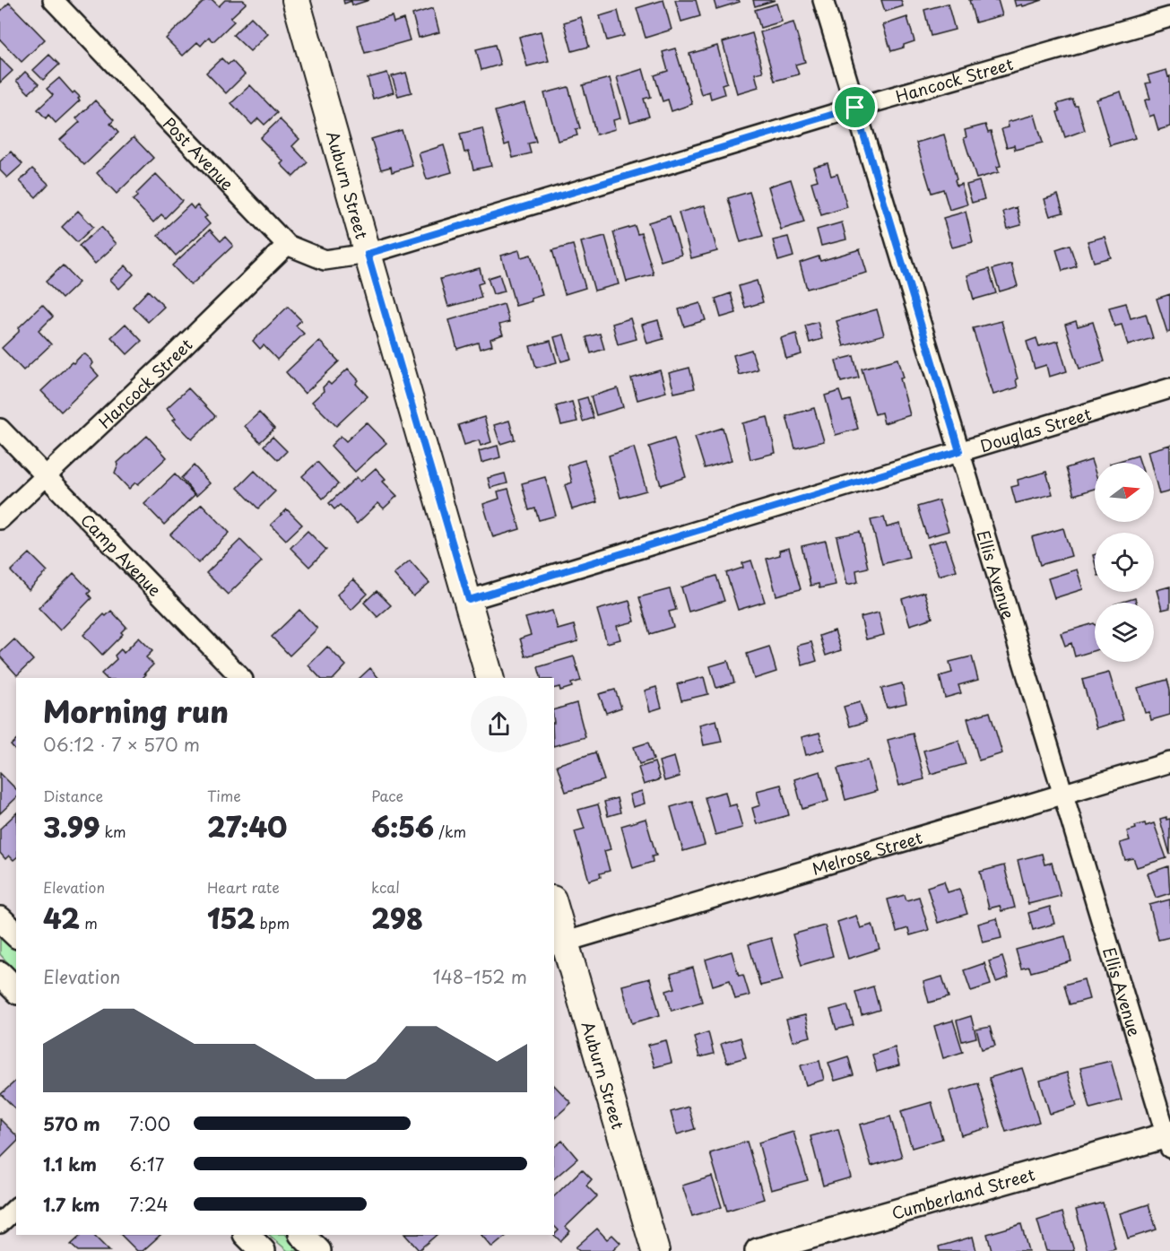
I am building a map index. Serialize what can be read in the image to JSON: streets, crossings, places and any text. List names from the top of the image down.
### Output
{
  "streets": {
    "main road": ["Auburn Street"],
    "street": [
      "Hancock Street",
      "Post Avenue",
      "Douglas Street",
      "Camp Avenue",
      "Ellis Avenue",
      "Melrose Street",
      "Cumberland Street"
    ]
  },
  "crossings": [
    ["Hancock Street", "Post Avenue"],
    ["Hancock Street", "Auburn Street"],
    ["Hancock Street", "Camp Avenue"],
    ["Hancock Street", "Ellis Avenue"],
    ["Post Avenue", "Auburn Street"],
    ["Auburn Street", "Douglas Street"],
    ["Auburn Street", "Melrose Street"],
    ["Douglas Street", "Ellis Avenue"],
    ["Ellis Avenue", "Melrose Street"],
    ["Ellis Avenue", "Cumberland Street"]
  ],
  "north": "right",
  "page": {
    "heading": ["Morning run", "06:12 · 7 × 570 m"],
    "stats": [
      ["Distance", "3.99 km"],
      ["Time", "27:40"],
      ["Pace", "6:56 /km"],
      ["Elevation", "42 m"],
      ["Heart rate", "152 bpm"],
      ["kcal", "298"]
    ],
    "chart": ["Elevation", "148–152 m"],
    "list": [
      {
        "name": "570 m",
        "note": "7:00"
      },
      {
        "name": "1.1 km",
        "note": "6:17"
      },
      {
        "name": "1.7 km",
        "note": "7:24"
      }
    ]
  }
}
